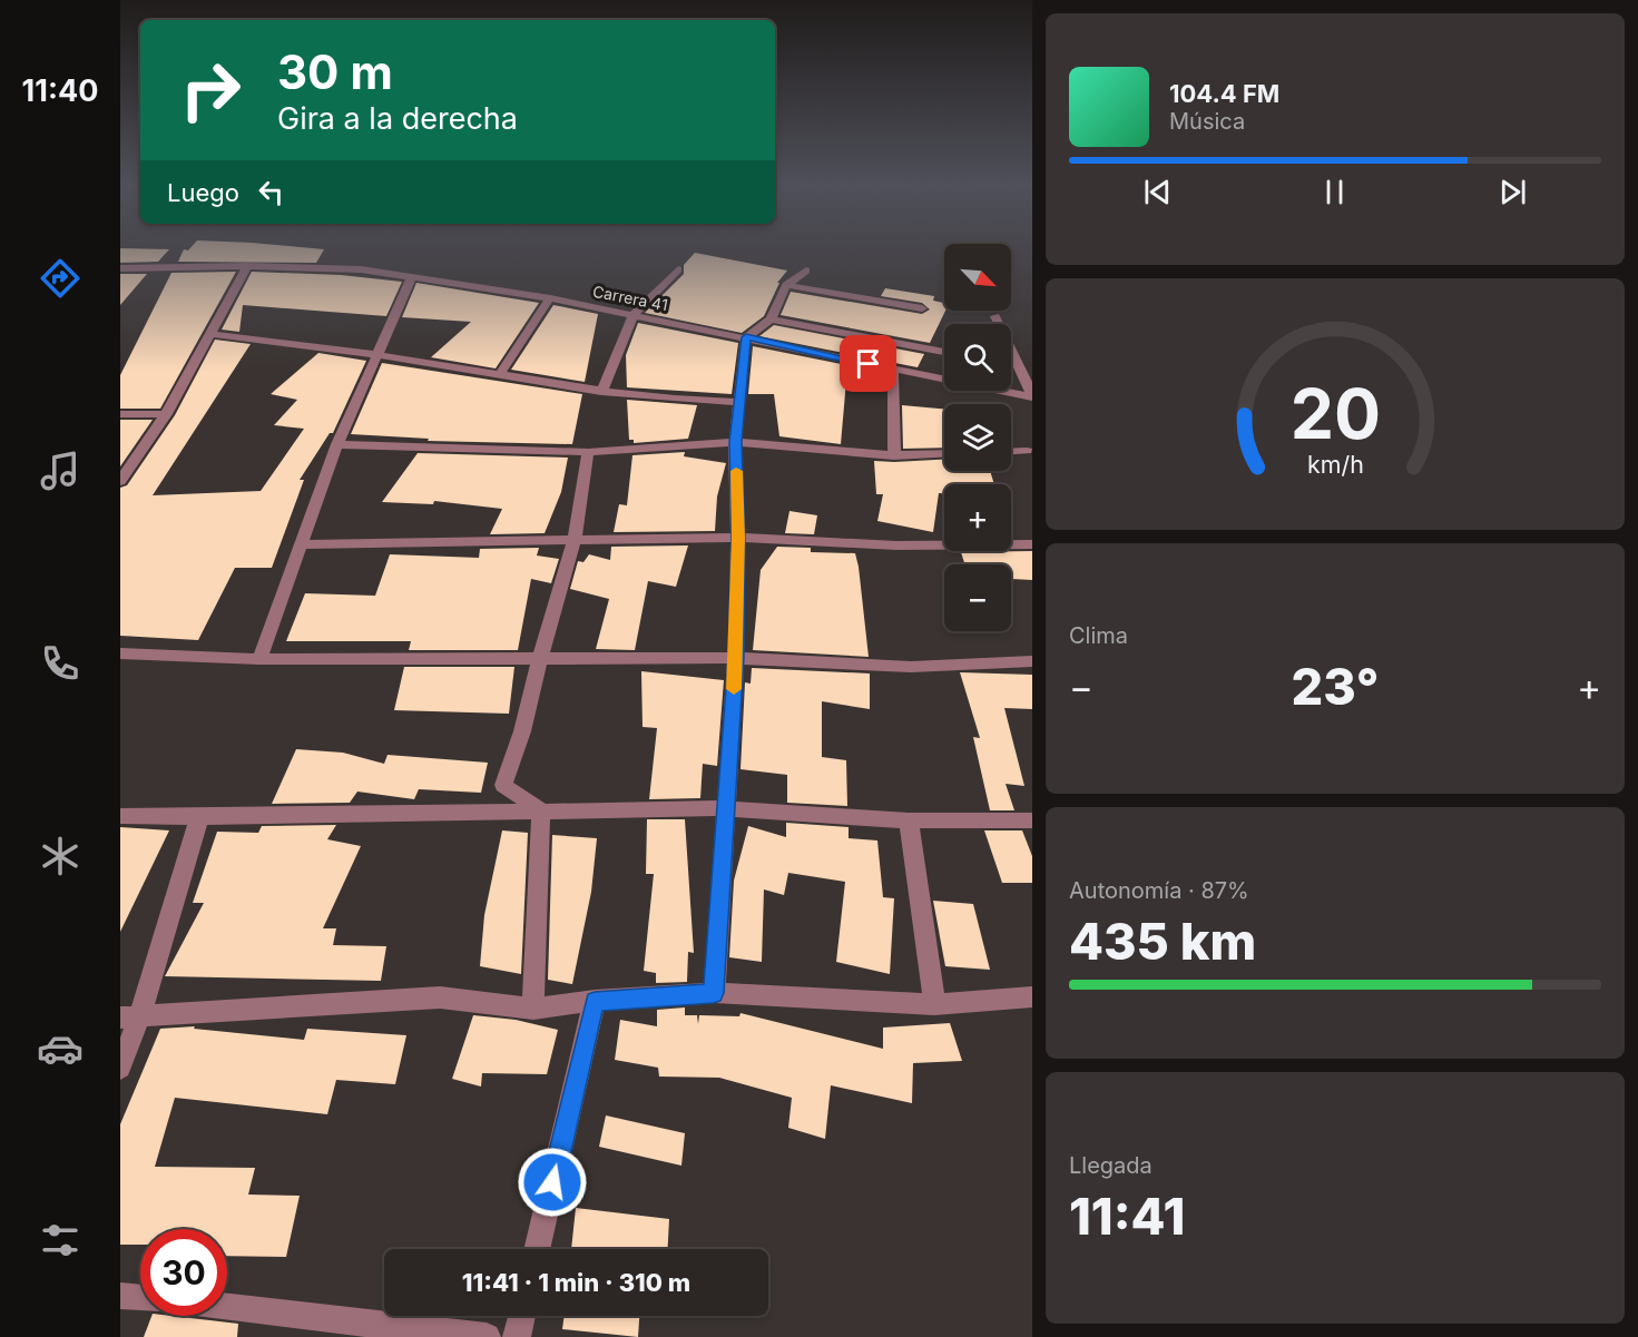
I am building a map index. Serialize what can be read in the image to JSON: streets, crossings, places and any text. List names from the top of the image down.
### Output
{
  "streets": {
    "street": ["Carrera 41"]
  },
  "north": "bottom right",
  "page": {
    "tabs": "11:40",
    "turn": ["30 m", "Gira a la derecha"],
    "song": ["104.4 FM", "Música"],
    "then": "Luego",
    "map_buttons": ["+", "−"],
    "tile": [
      "Clima",
      ["Autonomía · 87%", "435 km"],
      ["Llegada", "11:41"]
    ],
    "heat": ["−", "23°", "+"],
    "limit": "30",
    "trip": "11:41 · 1 min · 310 m",
    "gauge": ["20", "km/h"]
  }
}
